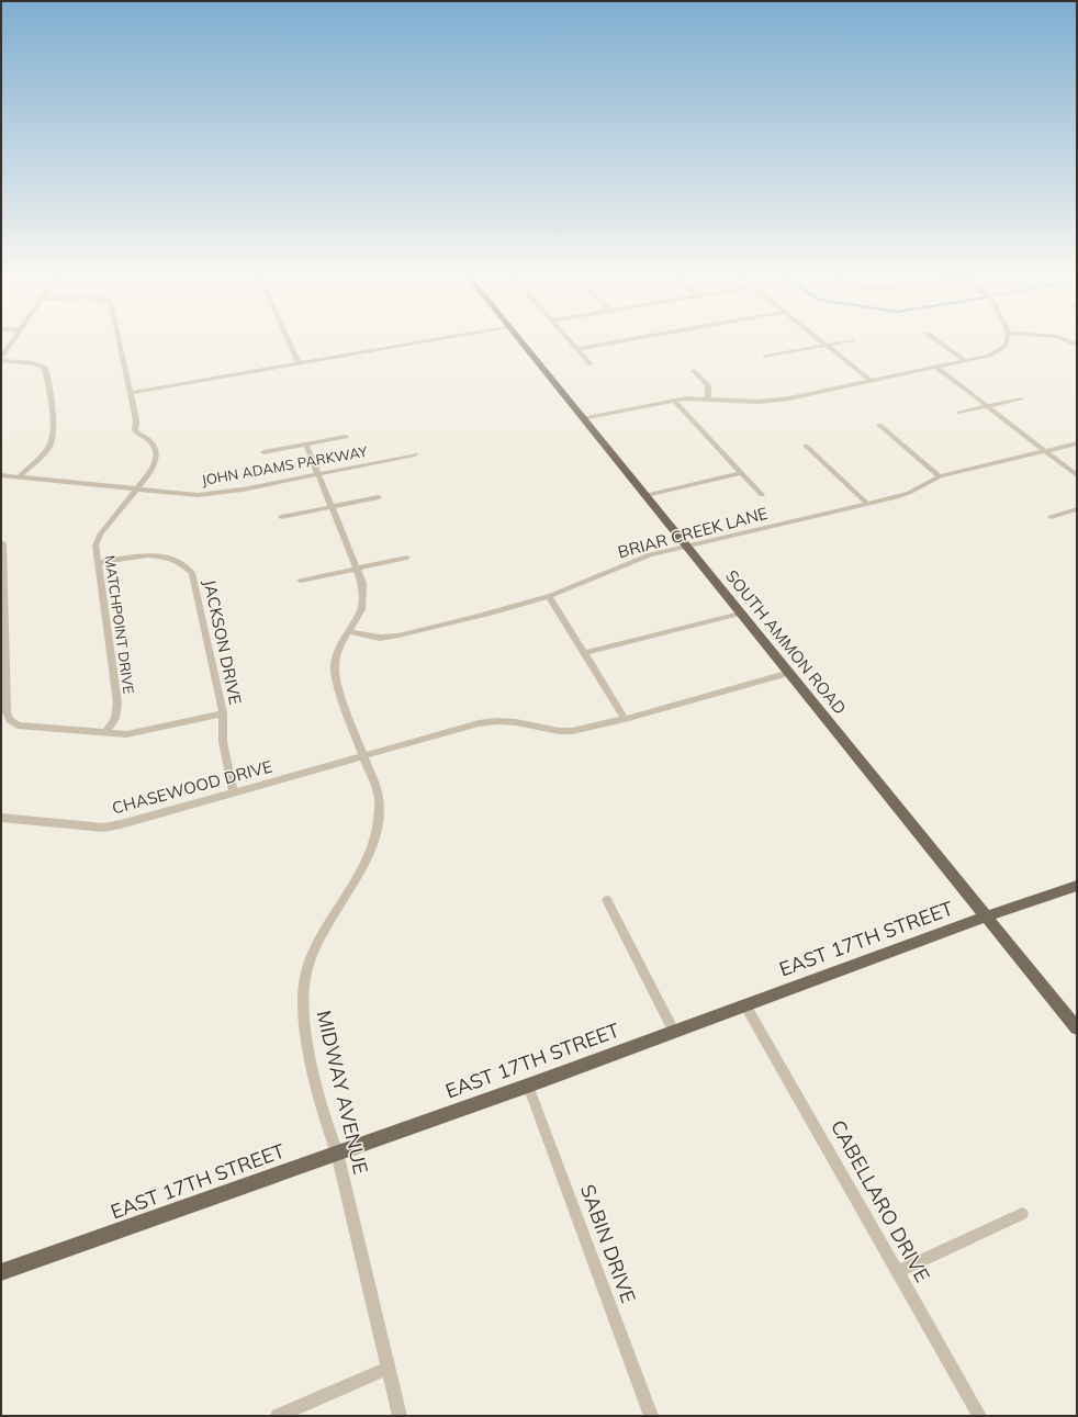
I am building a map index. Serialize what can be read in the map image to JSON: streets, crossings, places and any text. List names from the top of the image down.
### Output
{
  "streets": {
    "main road": ["SOUTH AMMON ROAD", "EAST 17TH STREET"],
    "street": [
      "JOHN ADAMS PARKWAY",
      "BRIAR CREEK LANE",
      "MATCHPOINT DRIVE",
      "JACKSON DRIVE",
      "CHASEWOOD DRIVE",
      "MIDWAY AVENUE",
      "CABELLARO DRIVE",
      "SABIN DRIVE"
    ]
  },
  "crossings": [
    ["JOHN ADAMS PARKWAY", "MATCHPOINT DRIVE"],
    ["JOHN ADAMS PARKWAY", "MIDWAY AVENUE"],
    ["BRIAR CREEK LANE", "SOUTH AMMON ROAD"],
    ["BRIAR CREEK LANE", "MIDWAY AVENUE"],
    ["MATCHPOINT DRIVE", "JACKSON DRIVE"],
    ["JACKSON DRIVE", "CHASEWOOD DRIVE"],
    ["SOUTH AMMON ROAD", "CHASEWOOD DRIVE"],
    ["SOUTH AMMON ROAD", "EAST 17TH STREET"],
    ["CHASEWOOD DRIVE", "MIDWAY AVENUE"],
    ["EAST 17TH STREET", "MIDWAY AVENUE"],
    ["EAST 17TH STREET", "CABELLARO DRIVE"],
    ["EAST 17TH STREET", "SABIN DRIVE"]
  ]
}
